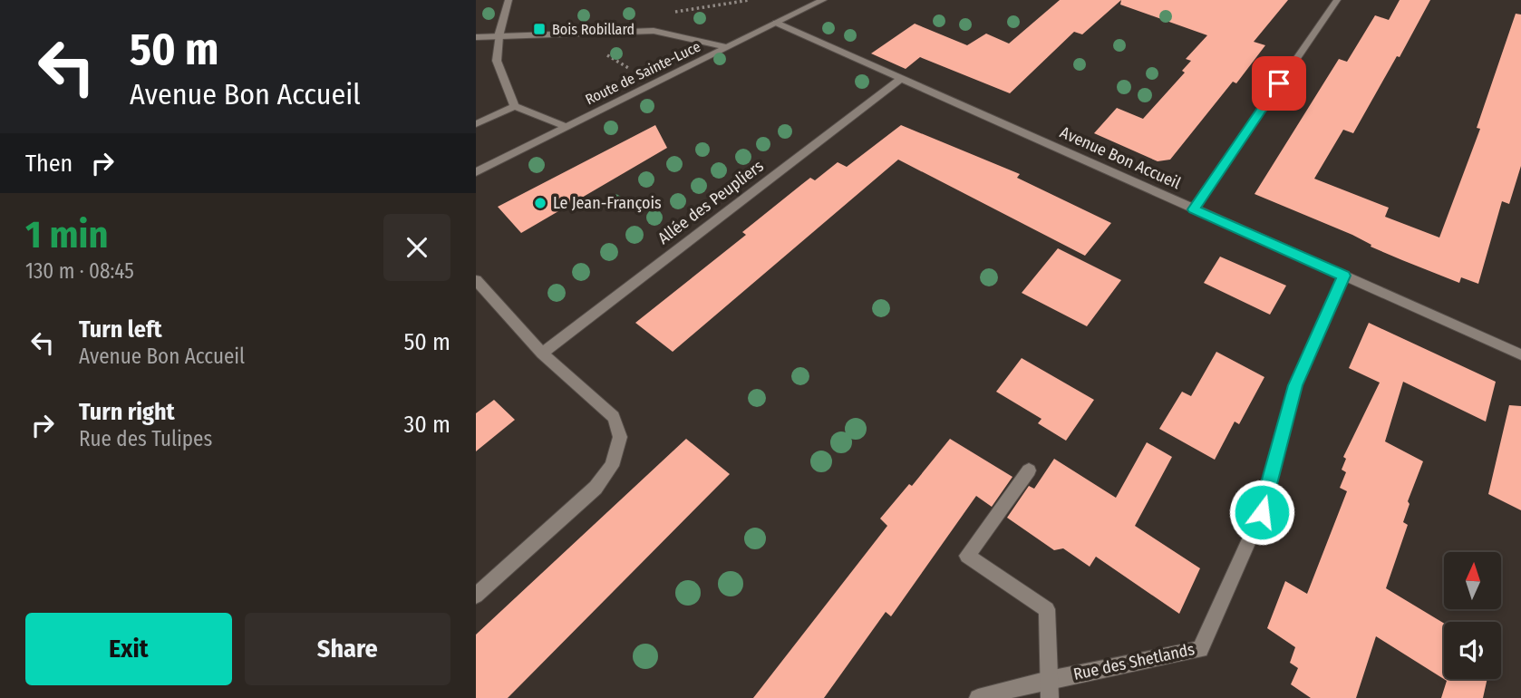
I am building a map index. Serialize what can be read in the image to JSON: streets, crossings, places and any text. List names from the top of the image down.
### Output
{
  "streets": {
    "street": [
      "Route de Sainte-Luce",
      "Avenue Bon Accueil",
      "Allée des Peupliers",
      "Rue des Shetlands"
    ]
  },
  "crossings": [
    ["Route de Sainte-Luce", "Avenue Bon Accueil"],
    ["Avenue Bon Accueil", "Allée des Peupliers"],
    ["Avenue Bon Accueil", "Rue des Shetlands"]
  ],
  "places": {
    "transit": ["Bois Robillard"],
    "other": ["Le Jean-François"]
  },
  "north": "top",
  "page": {
    "turn": ["50 m", "Avenue Bon Accueil"],
    "then": "Then",
    "heading": ["1 min", "130 m · 08:45"],
    "list": [
      {
        "name": "Turn left",
        "note": "Avenue Bon Accueil",
        "value": "50 m"
      },
      {
        "name": "Turn right",
        "note": "Rue des Tulipes",
        "value": "30 m"
      }
    ],
    "buttons": ["Exit", "Share"]
  }
}
